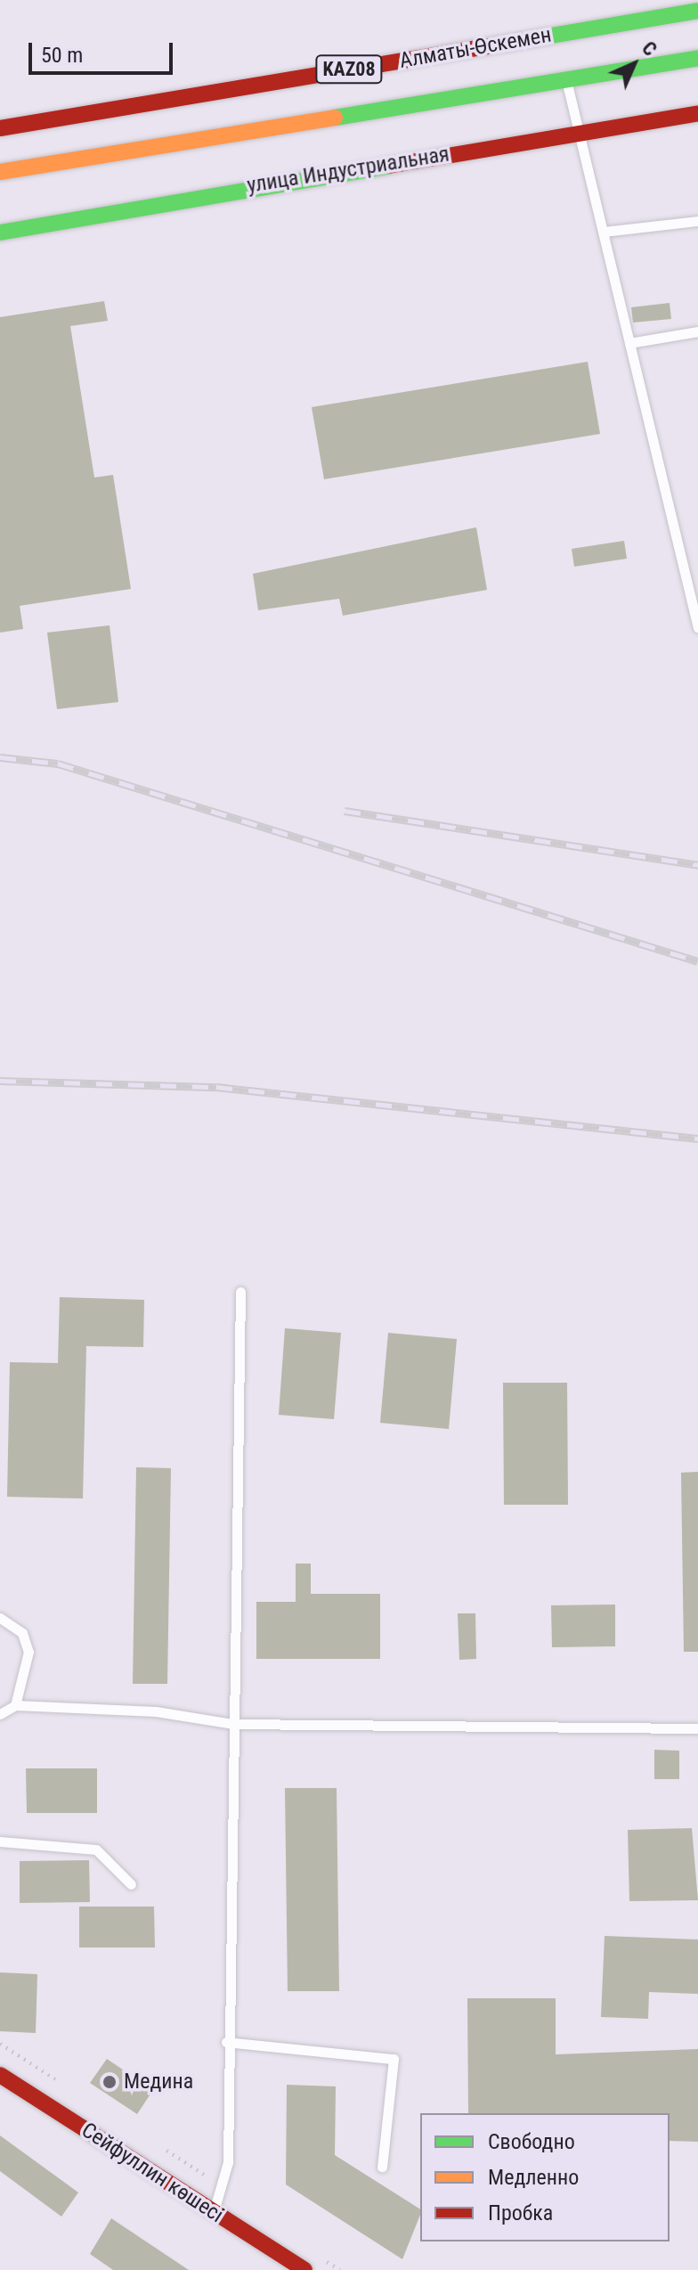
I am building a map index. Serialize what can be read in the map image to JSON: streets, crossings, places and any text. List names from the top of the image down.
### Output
{
  "streets": {
    "main road": [
      "Алматы-Өскемен",
      "KAZ08",
      "улица Индустриальная",
      "Сейфуллин көшесі"
    ]
  },
  "places": ["Медина"],
  "legend": ["Свободно", "Медленно", "Пробка"],
  "scale_bar": "50 m",
  "north": "top right"
}
